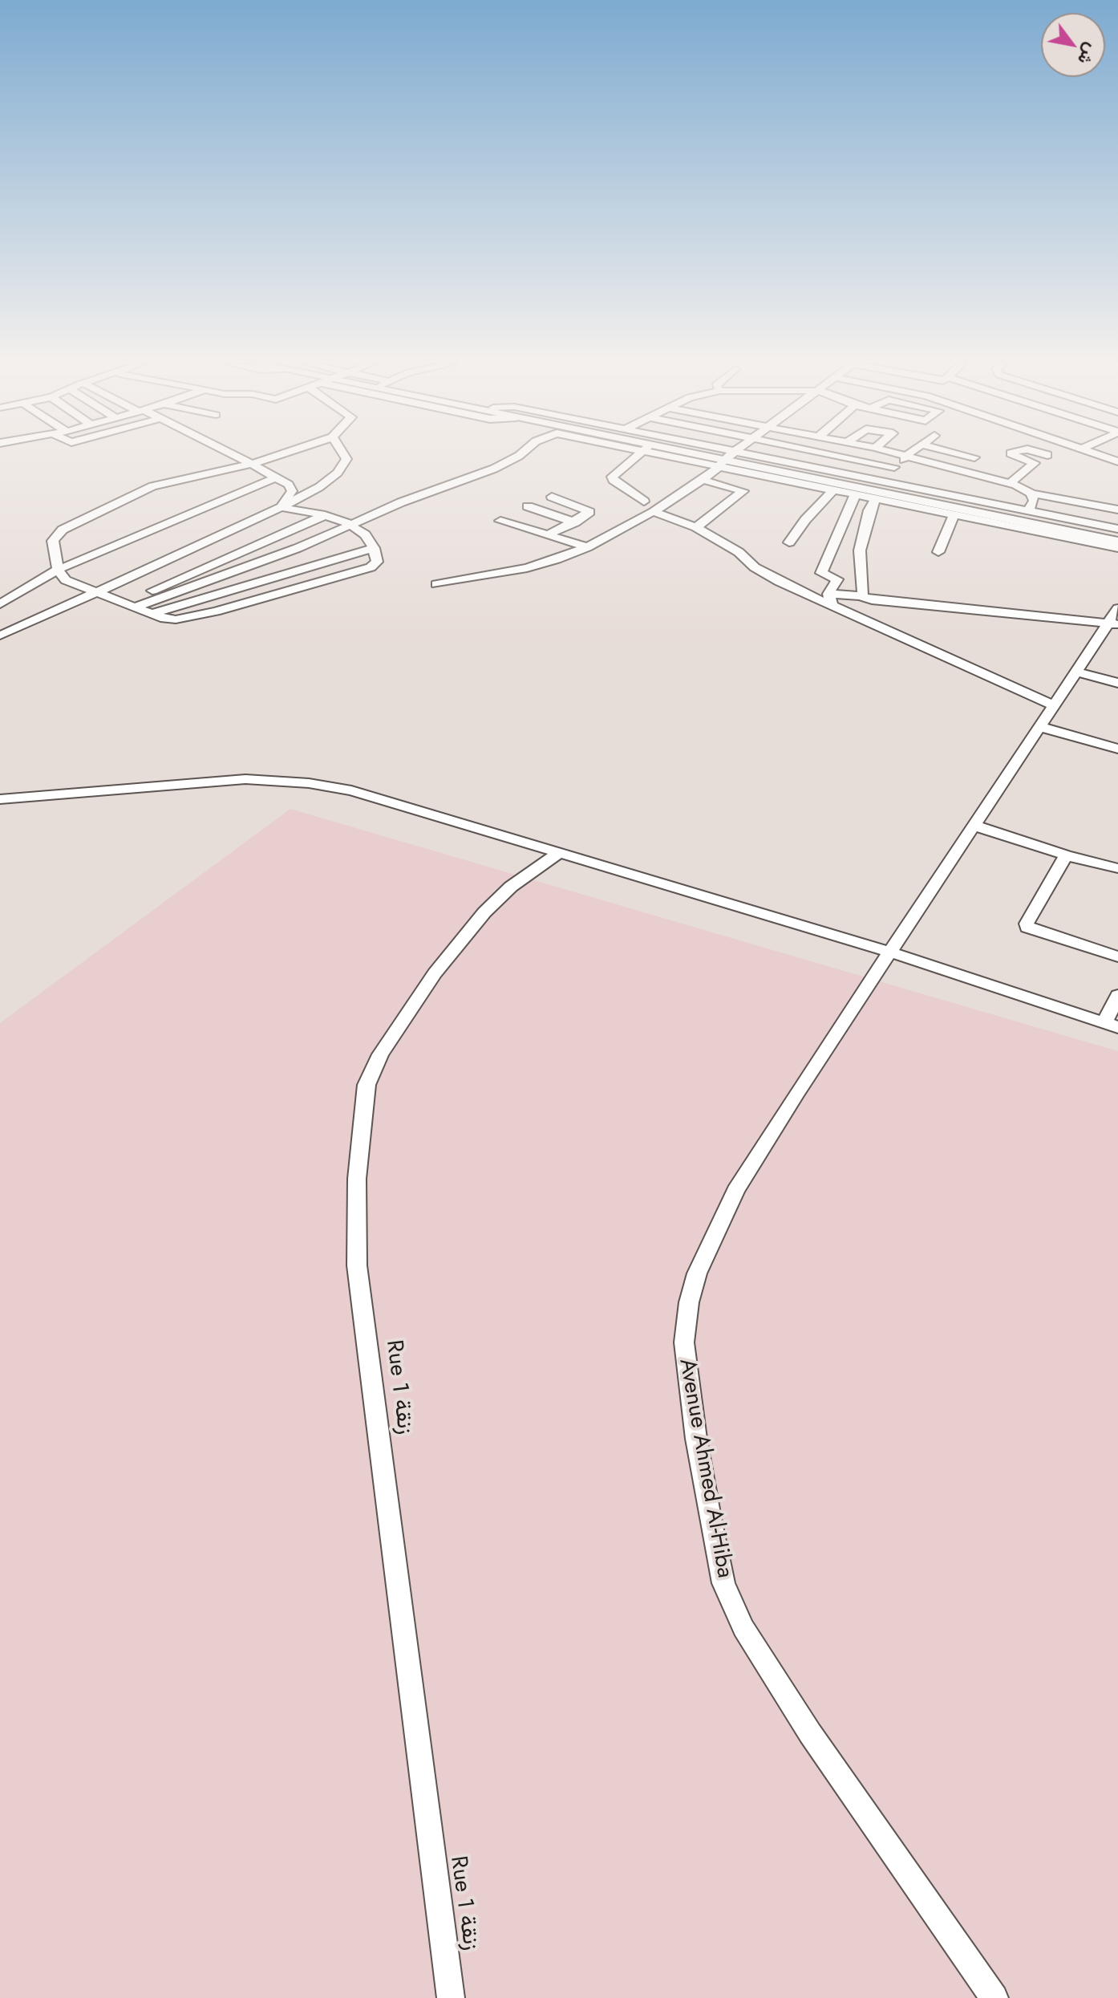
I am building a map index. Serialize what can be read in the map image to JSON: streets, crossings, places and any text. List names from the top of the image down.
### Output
{
  "streets": {
    "street": ["Rue 1 زنقة", "Avenue Ahmed Al-Hiba"]
  },
  "north": "bottom right"
}
